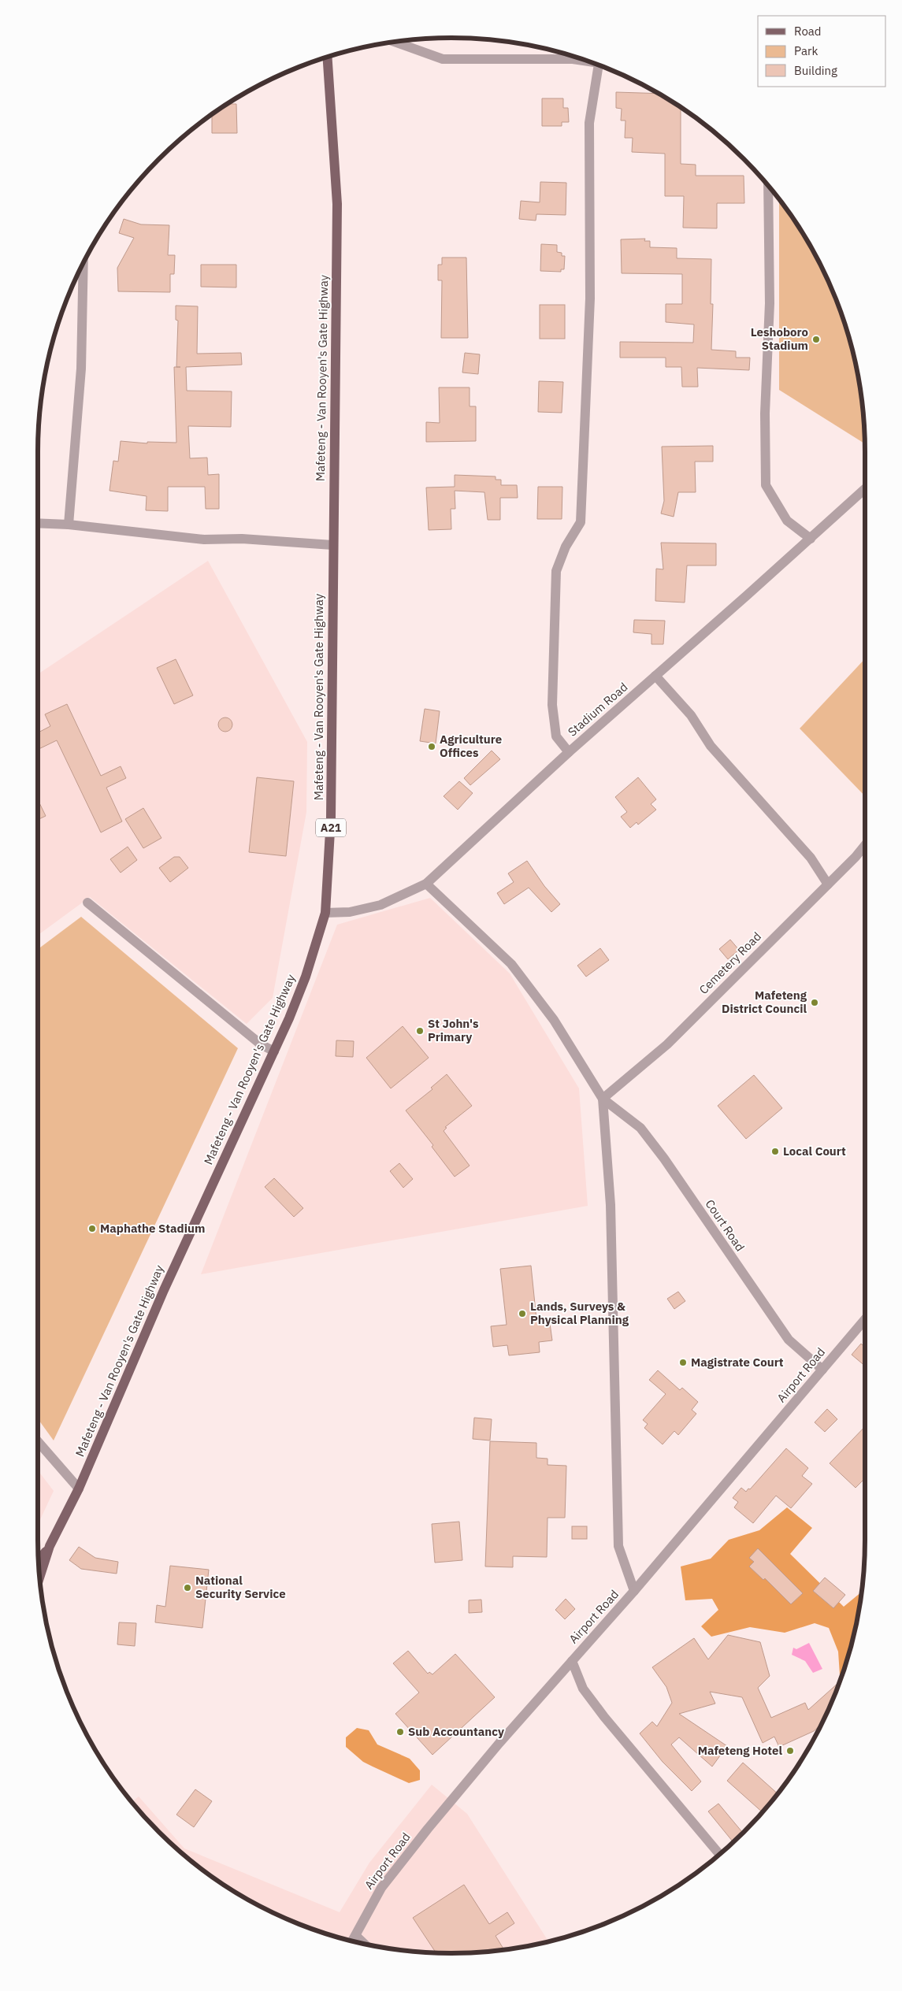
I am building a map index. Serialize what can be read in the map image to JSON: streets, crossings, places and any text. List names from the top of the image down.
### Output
{
  "streets": {
    "main road": ["Mafeteng - Van Rooyen's Gate Highway", "A21"],
    "street": [
      "Stadium Road",
      "Cemetery Road",
      "Court Road",
      "Airport Road"
    ]
  },
  "crossings": [
    ["Mafeteng - Van Rooyen's Gate Highway", "Stadium Road"],
    ["Cemetery Road", "Court Road"],
    ["Court Road", "Airport Road"]
  ],
  "places": [
    "Leshoboro Stadium",
    "Agriculture Offices",
    "Mafeteng District Council",
    "St John's Primary",
    "Local Court",
    "Maphathe Stadium",
    "Lands, Surveys & Physical Planning",
    "Magistrate Court",
    "National Security Service",
    "Sub Accountancy",
    "Mafeteng Hotel"
  ],
  "legend": ["Road", "Park", "Building"]
}
